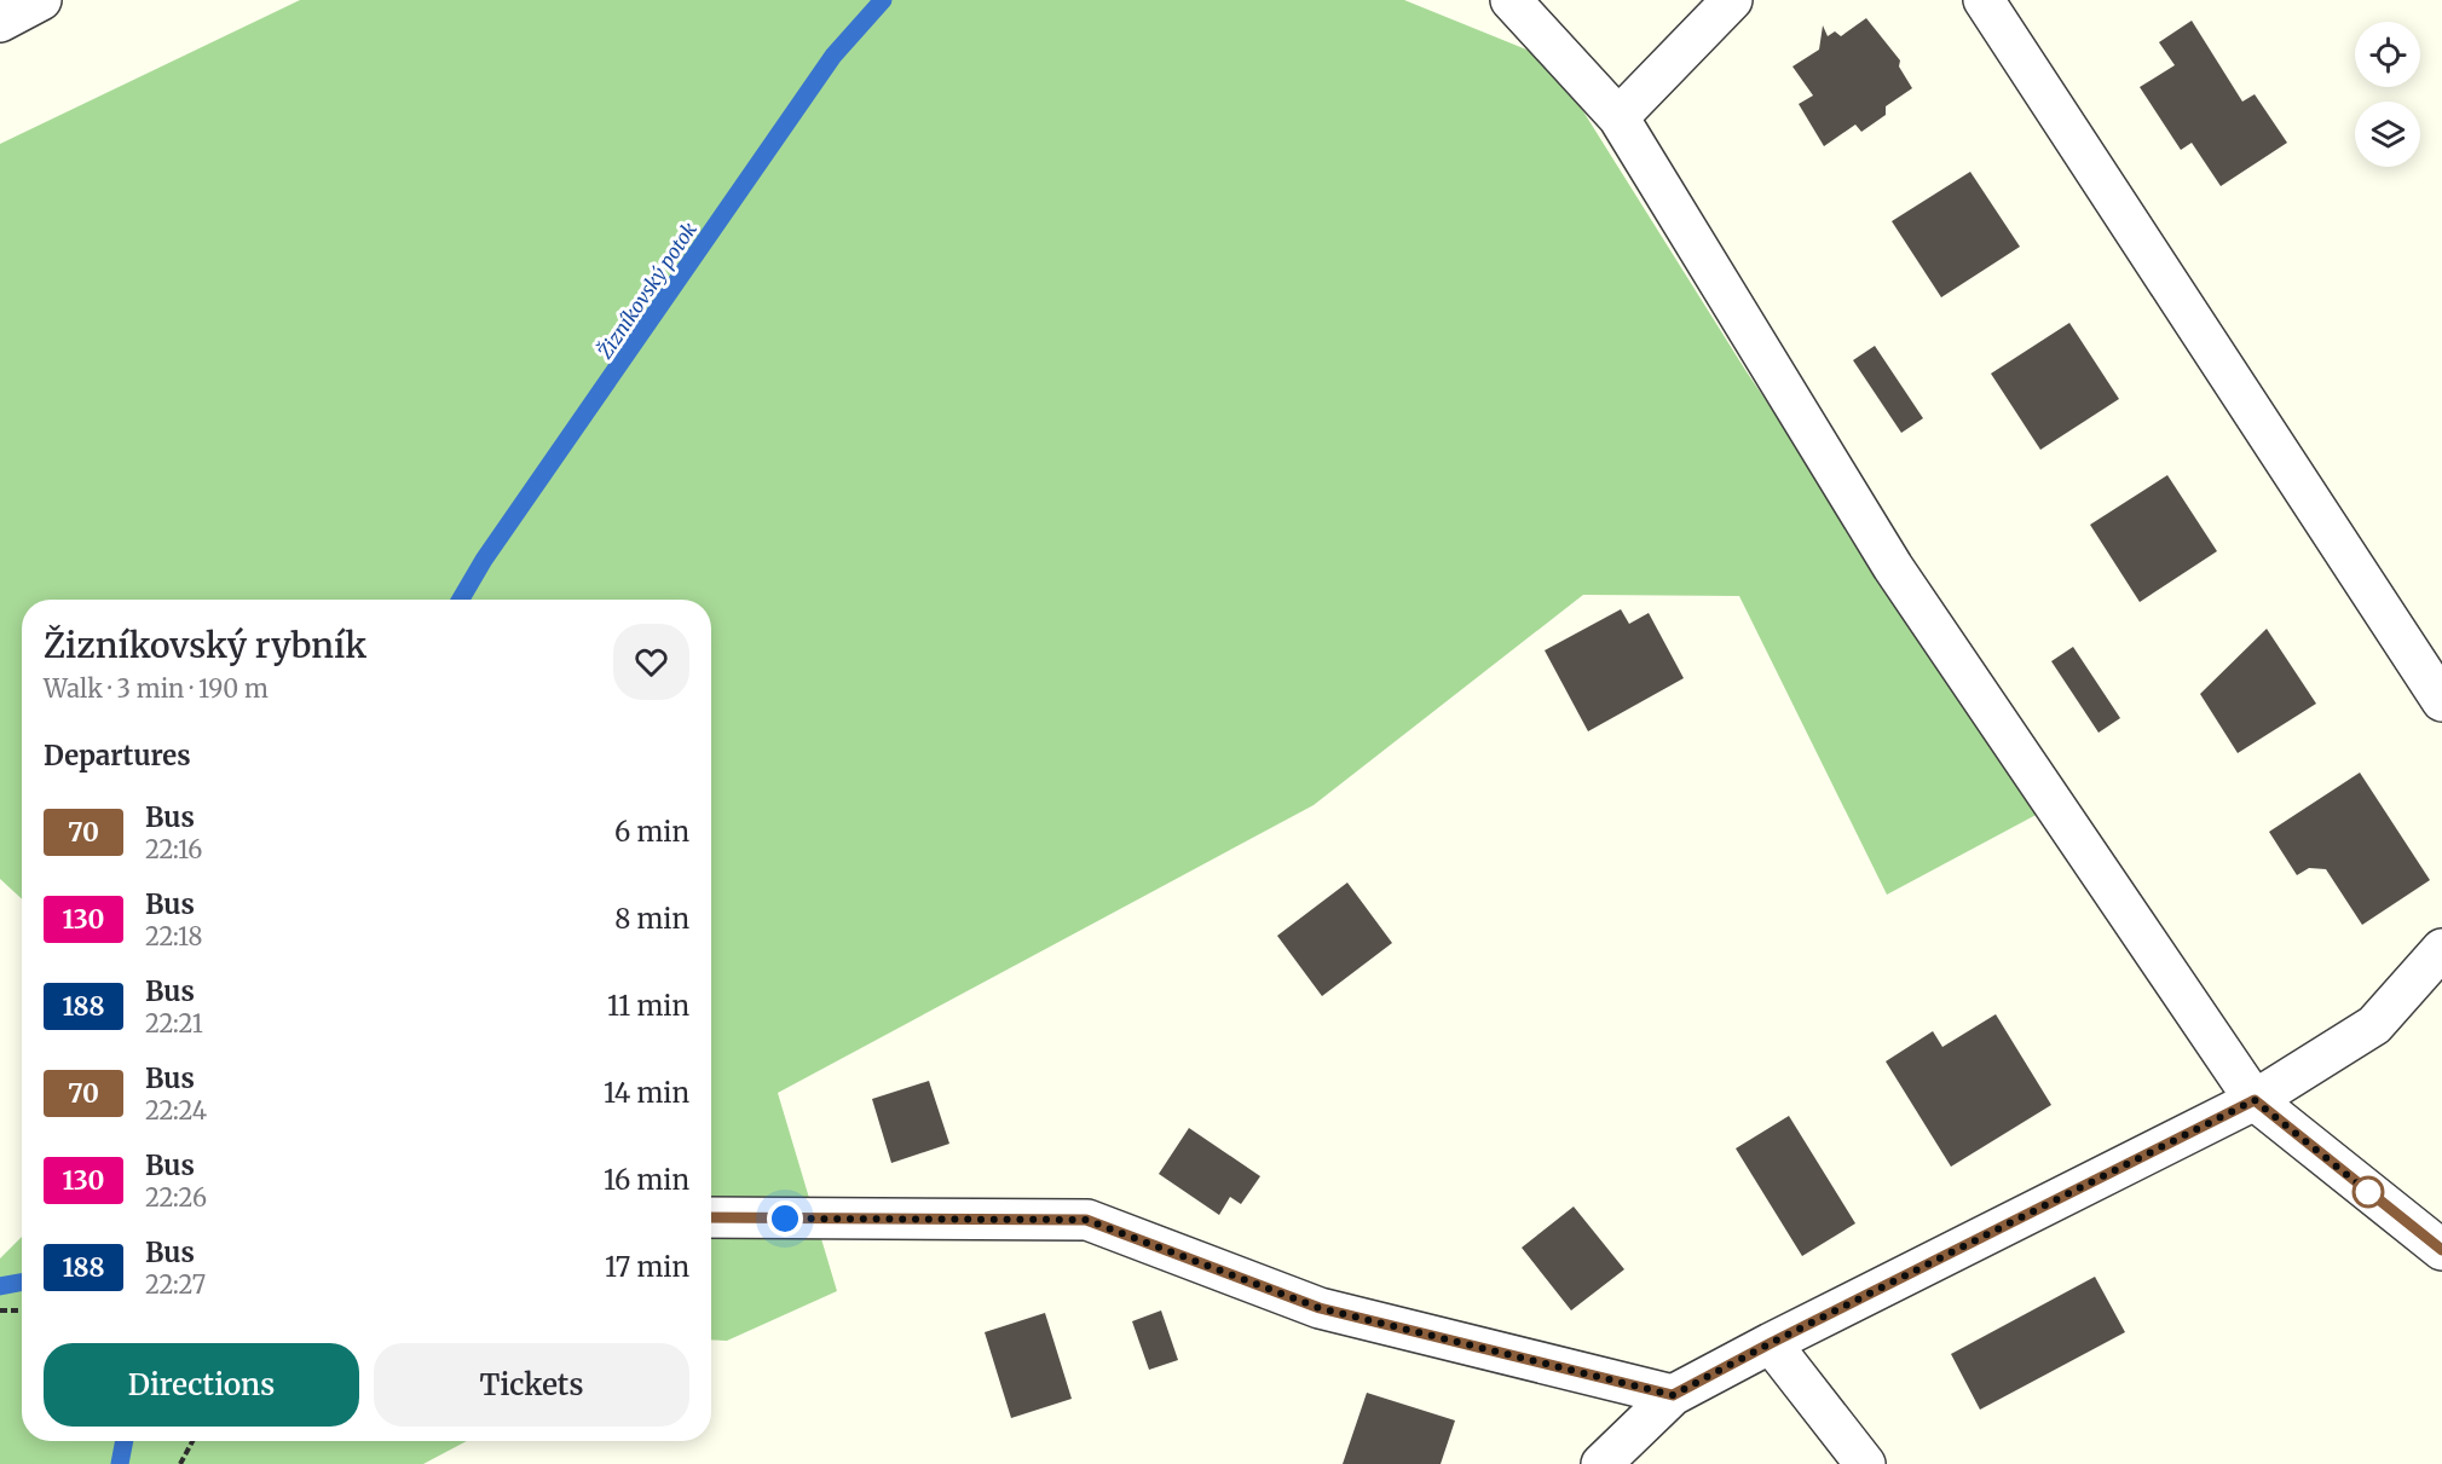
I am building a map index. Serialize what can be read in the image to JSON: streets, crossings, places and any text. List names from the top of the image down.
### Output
{
  "water": ["Žizníkovský potok"],
  "lines": ["bus line 70"],
  "page": {
    "heading": [
      ["Žizníkovský rybník", "Walk · 3 min · 190 m"],
      "Departures"
    ],
    "list": [
      {
        "mark": "70",
        "name": "Bus",
        "note": "22:16",
        "value": "6 min"
      },
      {
        "mark": "130",
        "name": "Bus",
        "note": "22:18",
        "value": "8 min"
      },
      {
        "mark": "188",
        "name": "Bus",
        "note": "22:21",
        "value": "11 min"
      },
      {
        "mark": "70",
        "name": "Bus",
        "note": "22:24",
        "value": "14 min"
      },
      {
        "mark": "130",
        "name": "Bus",
        "note": "22:26",
        "value": "16 min"
      },
      {
        "mark": "188",
        "name": "Bus",
        "note": "22:27",
        "value": "17 min"
      }
    ],
    "buttons": ["Directions", "Tickets"]
  }
}
